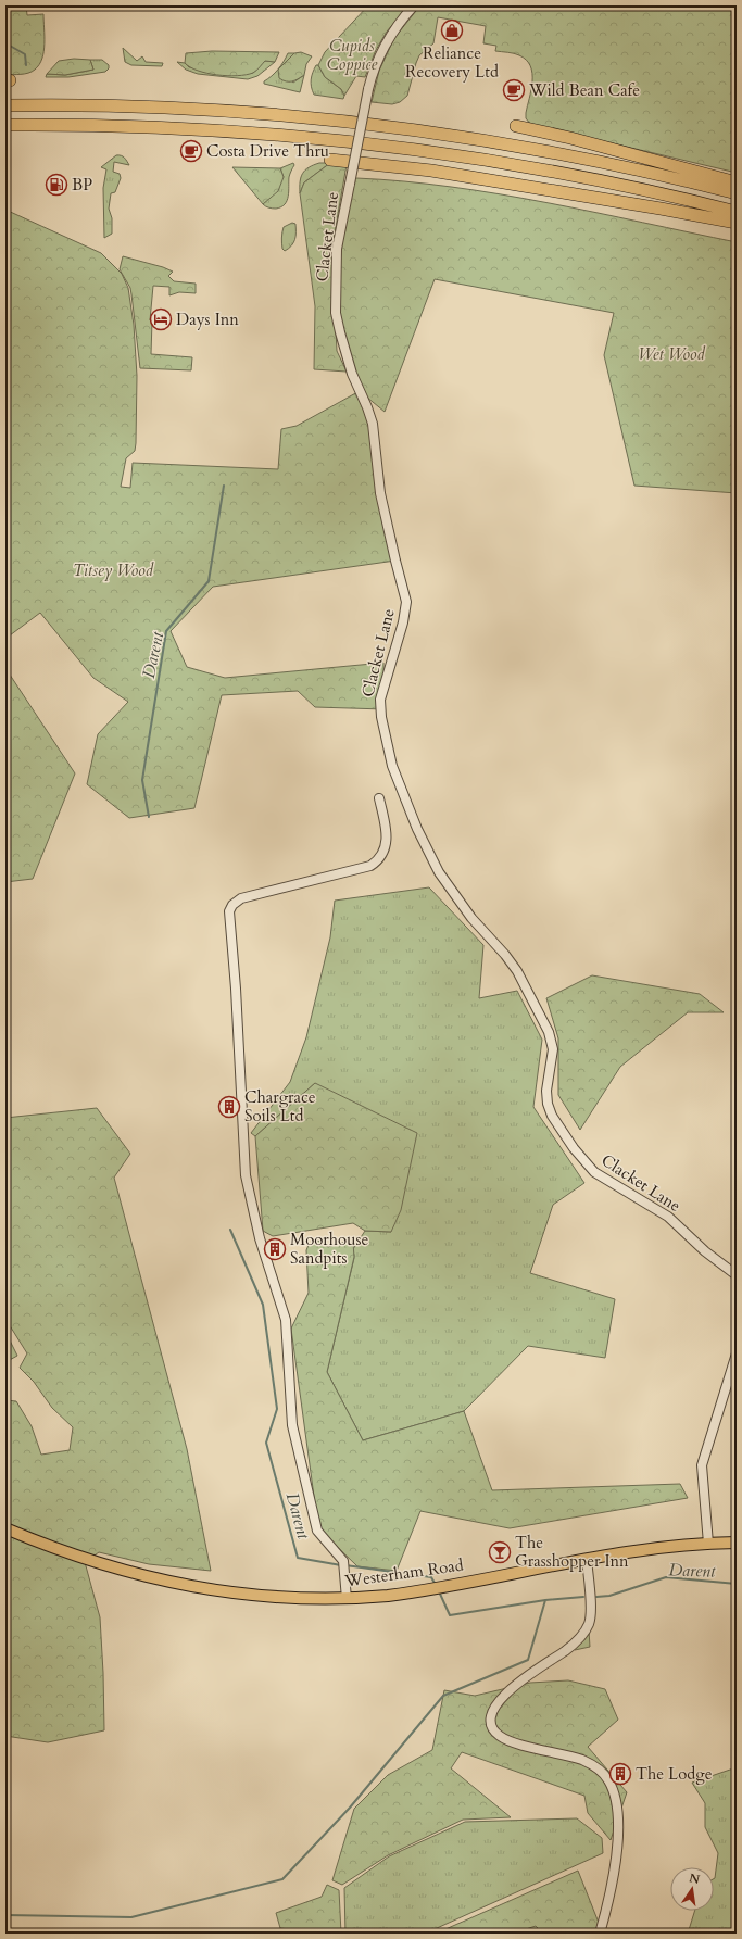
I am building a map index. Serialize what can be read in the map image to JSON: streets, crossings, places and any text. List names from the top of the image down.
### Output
{
  "streets": {
    "main road": ["Westerham Road"],
    "street": ["Clacket Lane"]
  },
  "water": ["Darent"],
  "parks": ["Cupids Coppice", "Wet Wood", "Titsey Wood"],
  "places": {
    "shop": ["Reliance Recovery Ltd"],
    "cafe": ["Wild Bean Cafe", "Costa Drive Thru"],
    "fuel station": ["BP"],
    "hotel": ["Days Inn"],
    "building": ["Chargrace Soils Ltd", "Moorhouse Sandpits", "The Lodge"],
    "bar": ["The Grasshopper Inn"]
  },
  "north": "top"
}
